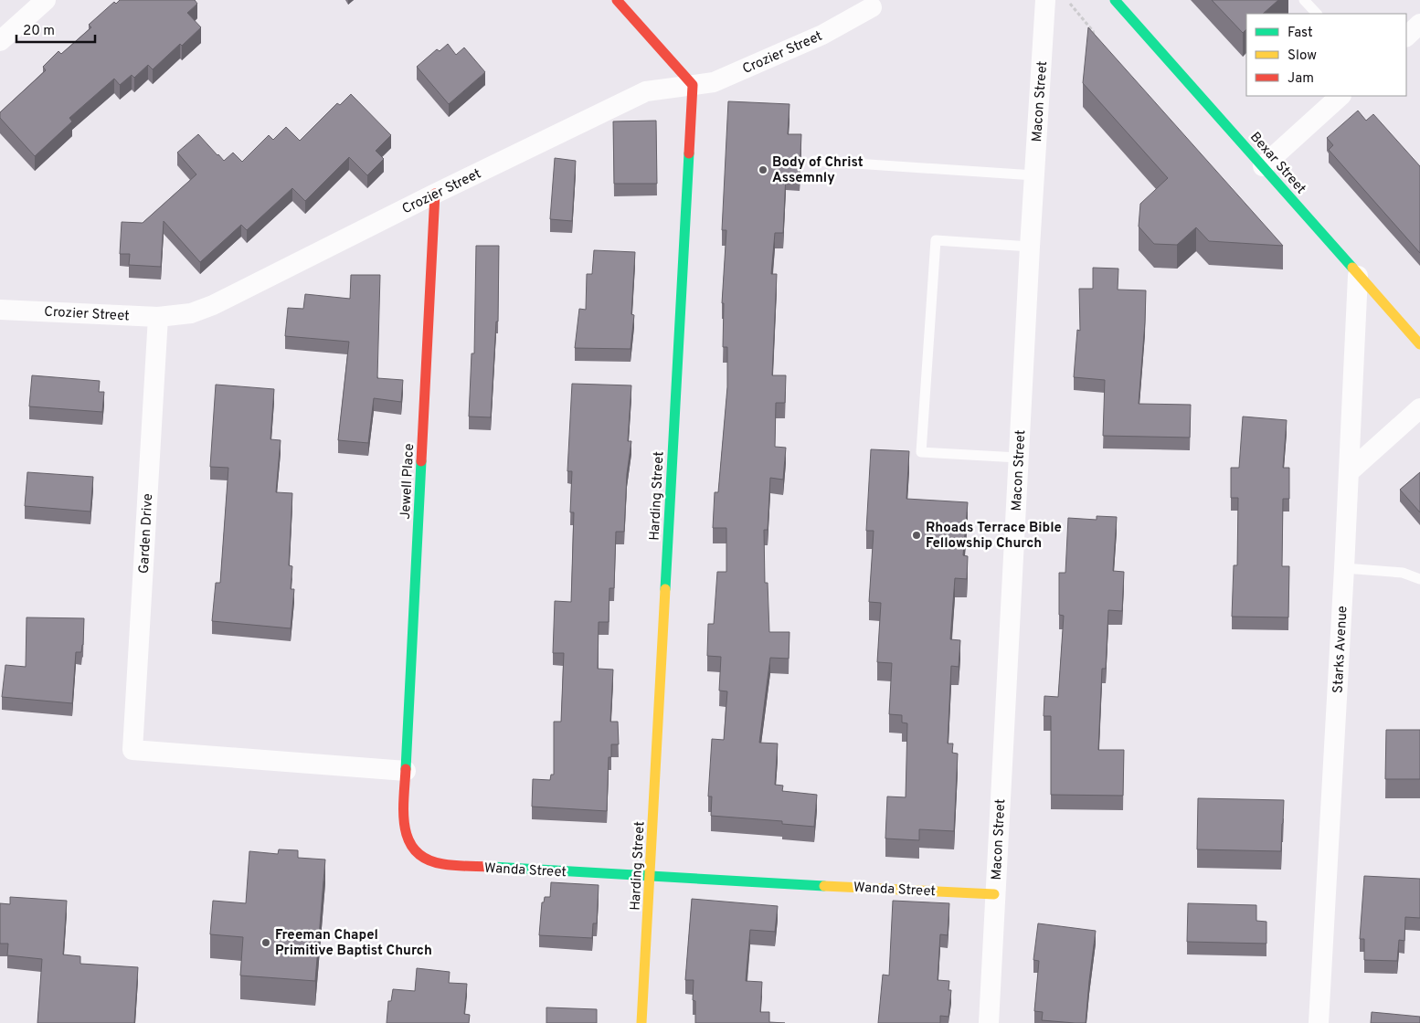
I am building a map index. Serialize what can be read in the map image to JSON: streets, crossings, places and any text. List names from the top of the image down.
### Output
{
  "streets": {
    "street": [
      "Crozier Street",
      "Macon Street",
      "Bexar Street",
      "Jewell Place",
      "Harding Street",
      "Garden Drive",
      "Starks Avenue",
      "Wanda Street"
    ]
  },
  "crossings": [
    ["Crozier Street", "Jewell Place"],
    ["Crozier Street", "Harding Street"],
    ["Crozier Street", "Garden Drive"],
    ["Macon Street", "Wanda Street"],
    ["Bexar Street", "Starks Avenue"],
    ["Jewell Place", "Garden Drive"],
    ["Jewell Place", "Wanda Street"],
    ["Harding Street", "Wanda Street"],
    ["Garden Drive", "Wanda Street"]
  ],
  "places": ["Body of Christ Assemnly", "Rhoads Terrace Bible Fellowship Church", "Freeman Chapel Primitive Baptist Church"],
  "legend": ["Fast", "Slow", "Jam"],
  "scale_bar": "20 m"
}
